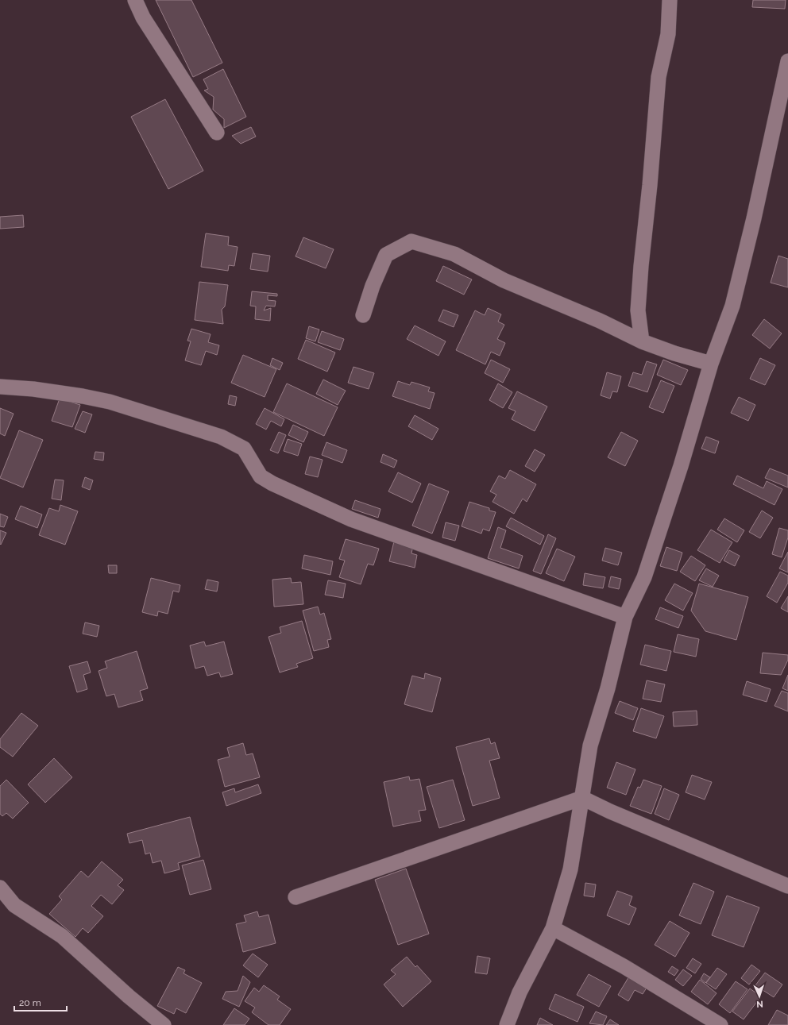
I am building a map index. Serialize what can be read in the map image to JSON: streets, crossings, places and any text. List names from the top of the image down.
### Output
{
  "scale_bar": "20 m",
  "north": "bottom"
}
